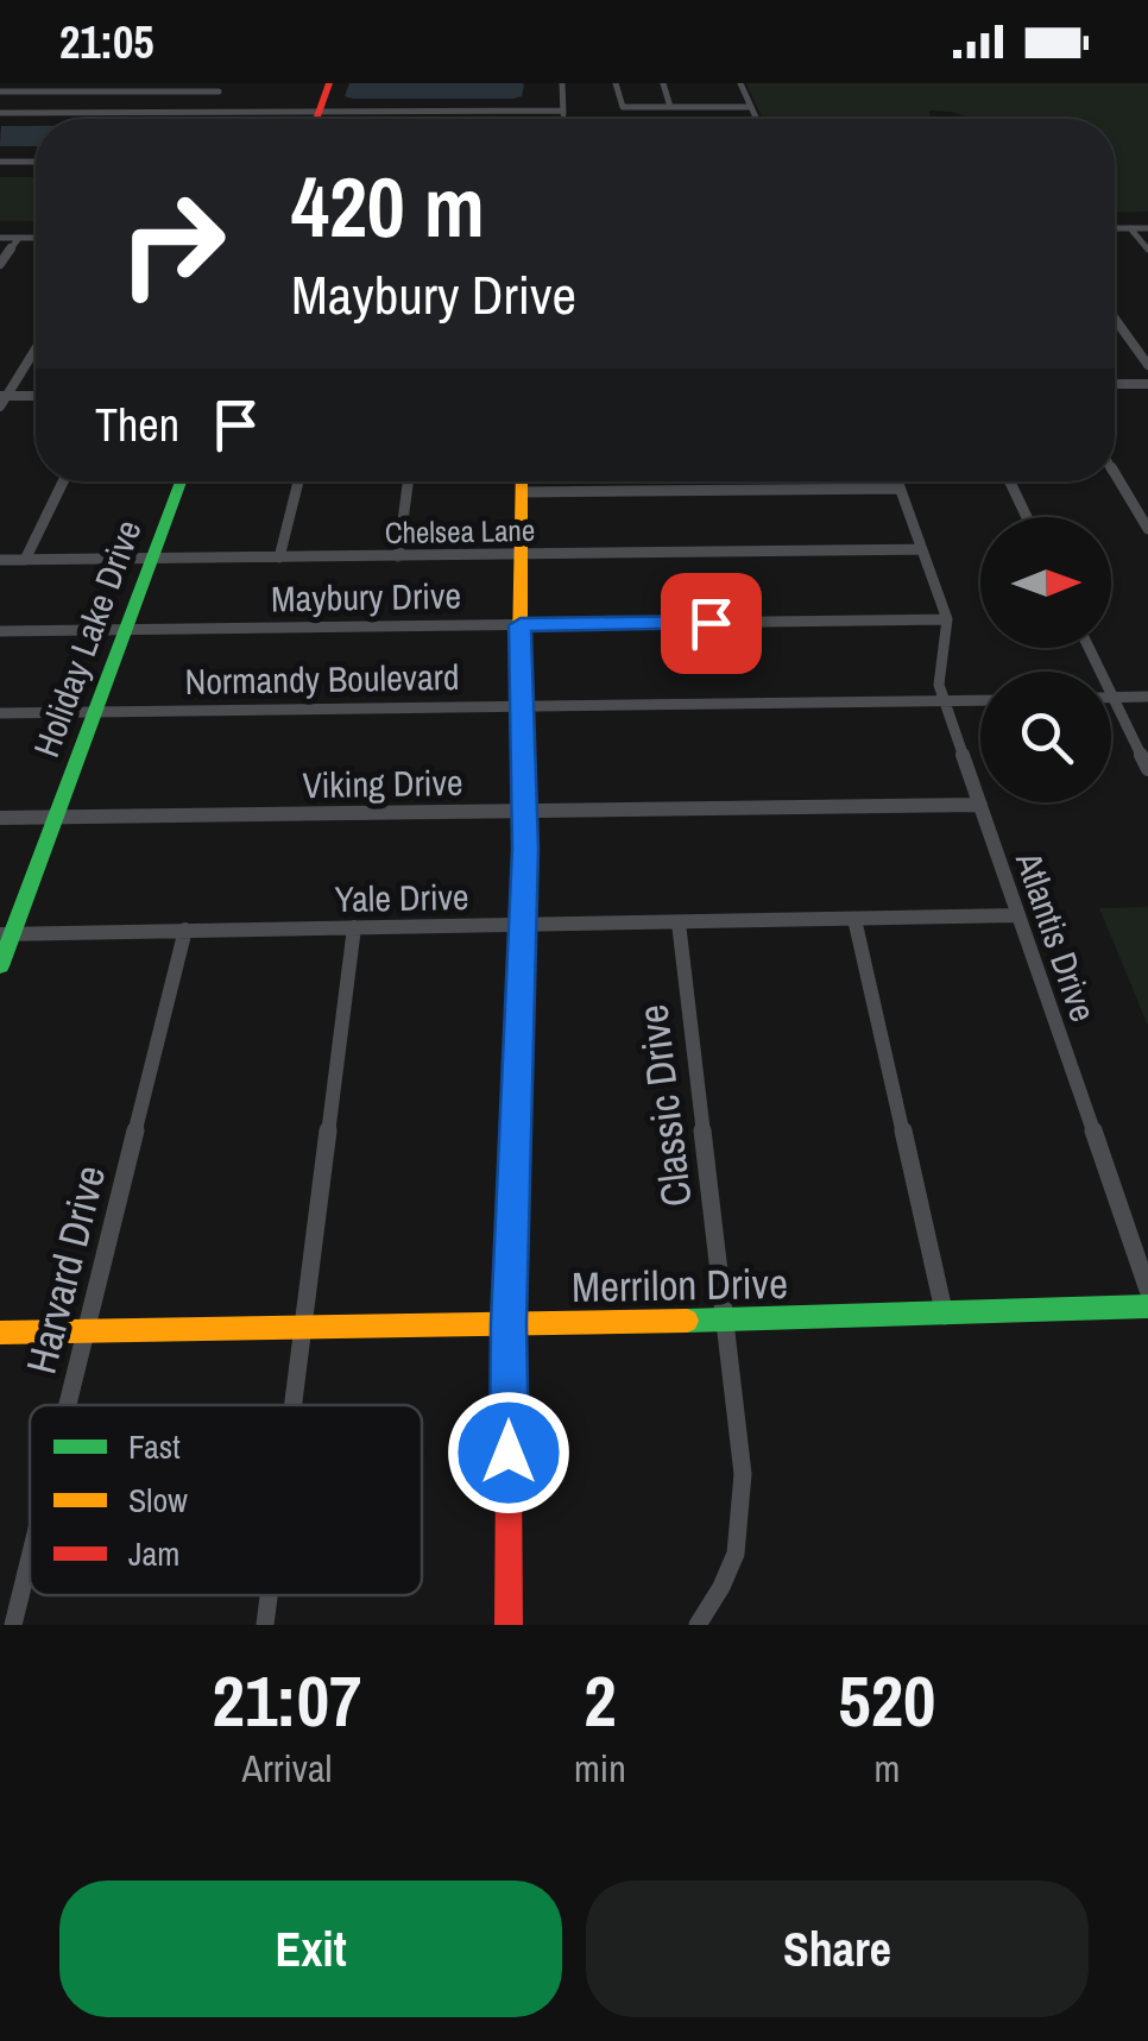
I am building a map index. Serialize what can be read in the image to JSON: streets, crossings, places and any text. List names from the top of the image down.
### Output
{
  "streets": {
    "street": [
      "Chelsea Lane",
      "Maybury Drive",
      "Holiday Lake Drive",
      "Normandy Boulevard",
      "Viking Drive",
      "Yale Drive",
      "Atlantis Drive",
      "Classic Drive",
      "Harvard Drive",
      "Merrilon Drive"
    ]
  },
  "crossings": [
    ["Chelsea Lane", "Holiday Lake Drive"],
    ["Chelsea Lane", "Atlantis Drive"],
    ["Maybury Drive", "Holiday Lake Drive"],
    ["Maybury Drive", "Atlantis Drive"],
    ["Holiday Lake Drive", "Normandy Boulevard"],
    ["Holiday Lake Drive", "Viking Drive"],
    ["Holiday Lake Drive", "Yale Drive"],
    ["Normandy Boulevard", "Atlantis Drive"],
    ["Viking Drive", "Atlantis Drive"],
    ["Yale Drive", "Atlantis Drive"],
    ["Yale Drive", "Classic Drive"],
    ["Yale Drive", "Harvard Drive"],
    ["Classic Drive", "Merrilon Drive"],
    ["Harvard Drive", "Merrilon Drive"]
  ],
  "legend": ["Fast", "Slow", "Jam"],
  "north": "right",
  "page": {
    "status": "21:05",
    "turn": ["420 m", "Maybury Drive"],
    "then": "Then",
    "eta": [
      "21:07",
      "Arrival",
      "2",
      "min",
      "520",
      "m"
    ],
    "buttons": ["Exit", "Share"]
  }
}
